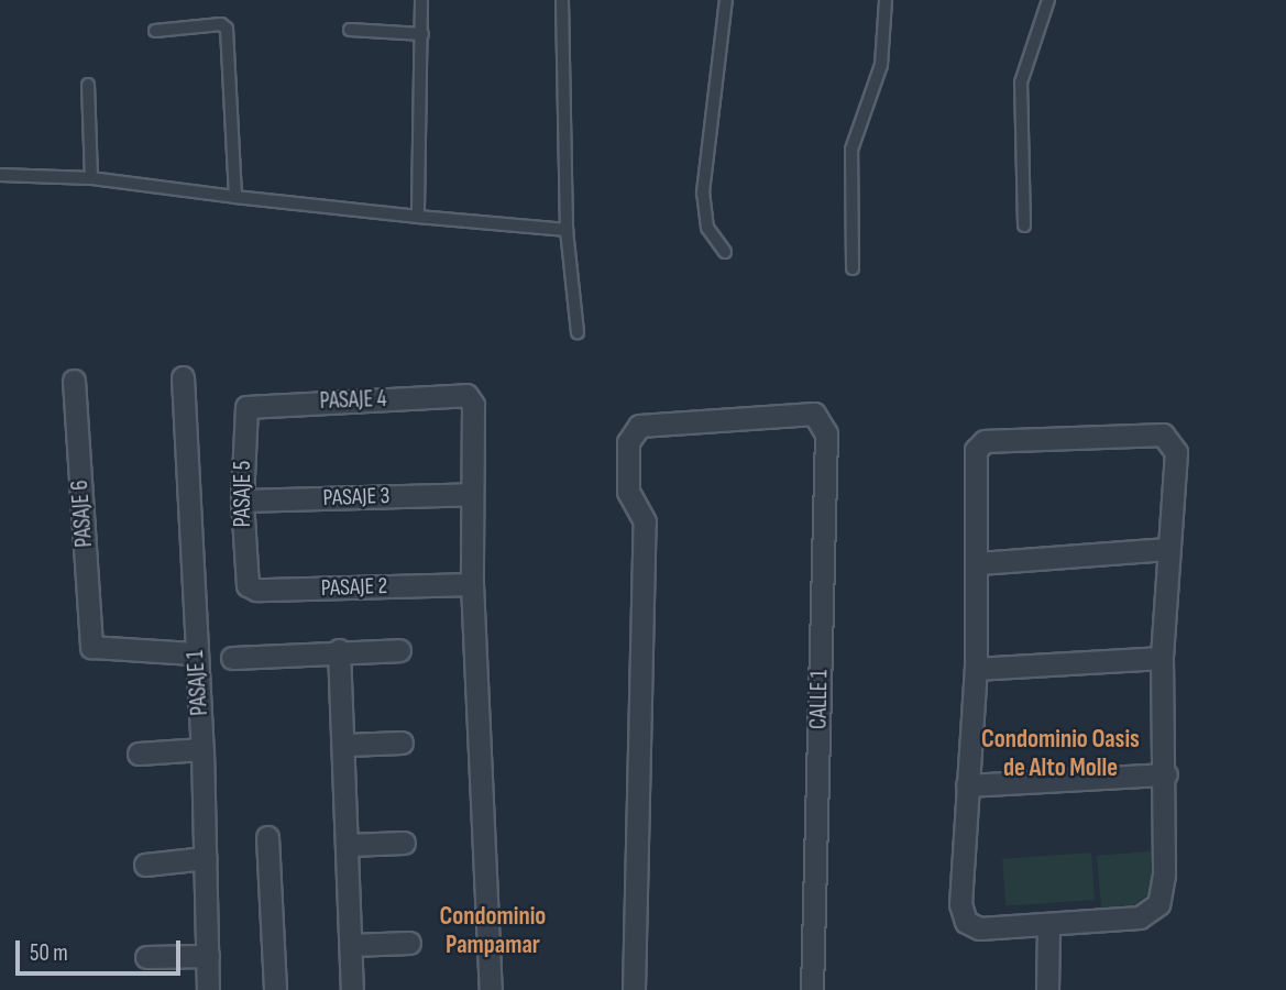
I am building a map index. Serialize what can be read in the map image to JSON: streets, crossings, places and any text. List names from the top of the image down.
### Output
{
  "streets": {
    "street": [
      "PASAJE 4",
      "PASAJE 5",
      "PASAJE 3",
      "PASAJE 6",
      "PASAJE 2",
      "PASAJE 1",
      "CALLE 1"
    ]
  },
  "crossings": [
    ["PASAJE 4", "PASAJE 5"],
    ["PASAJE 4", "PASAJE 3"],
    ["PASAJE 5", "PASAJE 3"],
    ["PASAJE 5", "PASAJE 2"],
    ["PASAJE 6", "PASAJE 1"]
  ],
  "districts": ["Condominio Oasis de Alto Molle", "Condominio Pampamar"],
  "scale_bar": "50 m"
}
